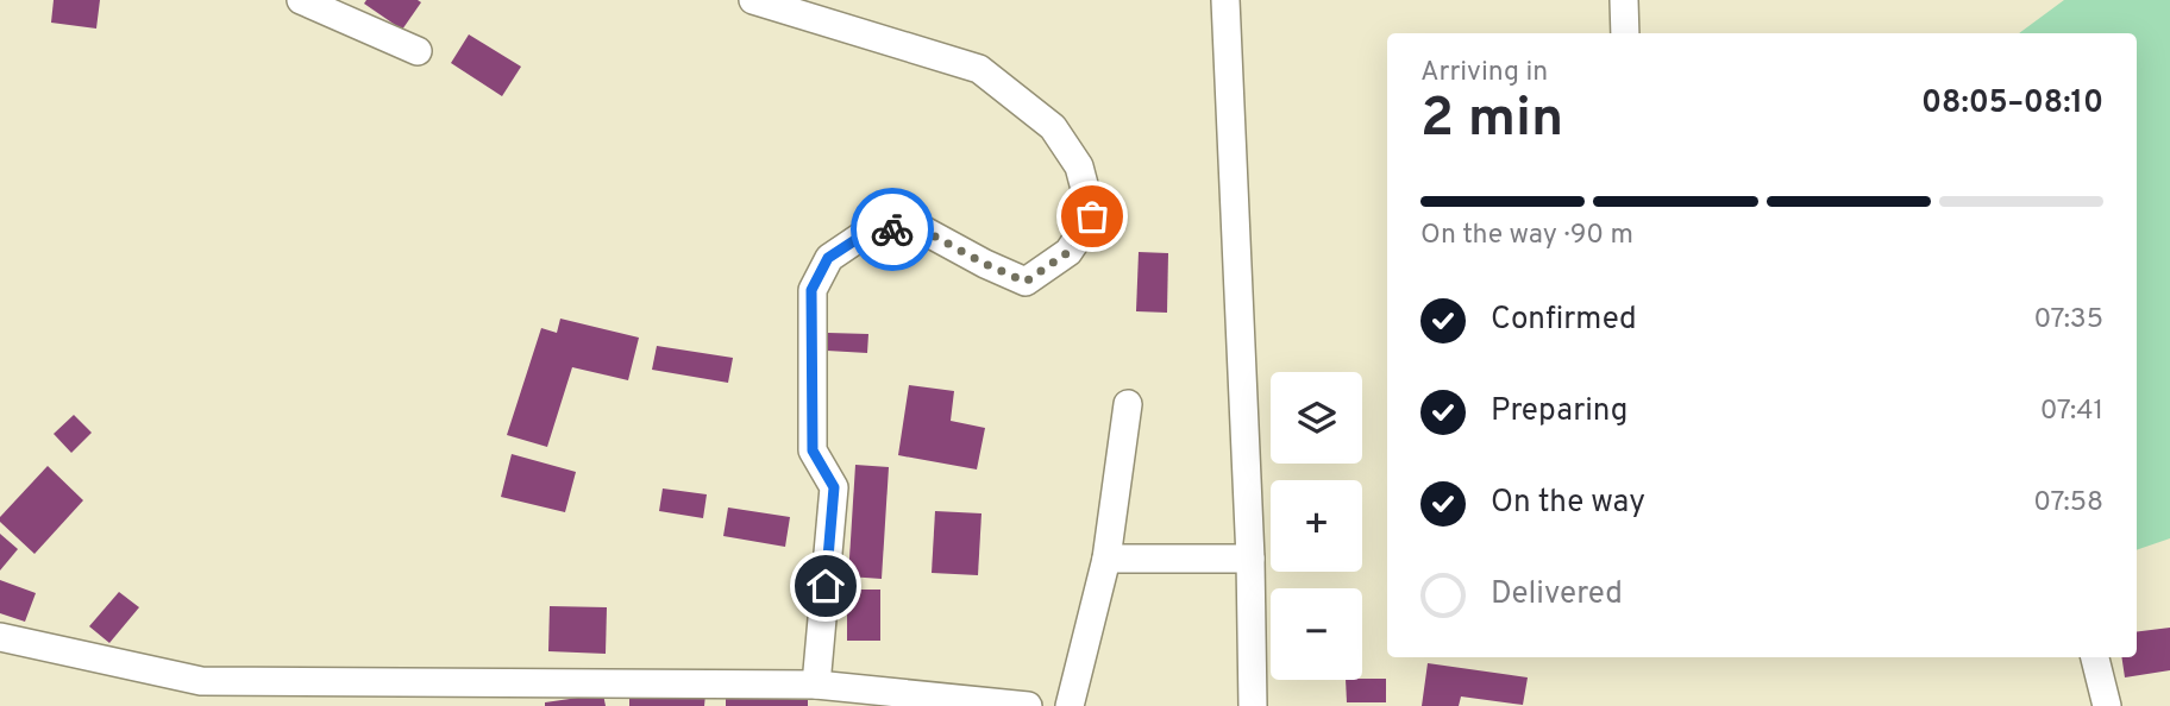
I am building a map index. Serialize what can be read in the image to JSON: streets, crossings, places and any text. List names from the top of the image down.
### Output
{
  "page": {
    "heading": ["2 min", "Arriving in", "08:05–08:10"],
    "bar": "On the way · 90 m",
    "list": [
      ["Confirmed", "07:35"],
      ["Preparing", "07:41"],
      ["On the way", "07:58"],
      "Delivered"
    ],
    "map_buttons": ["+", "−"]
  }
}
